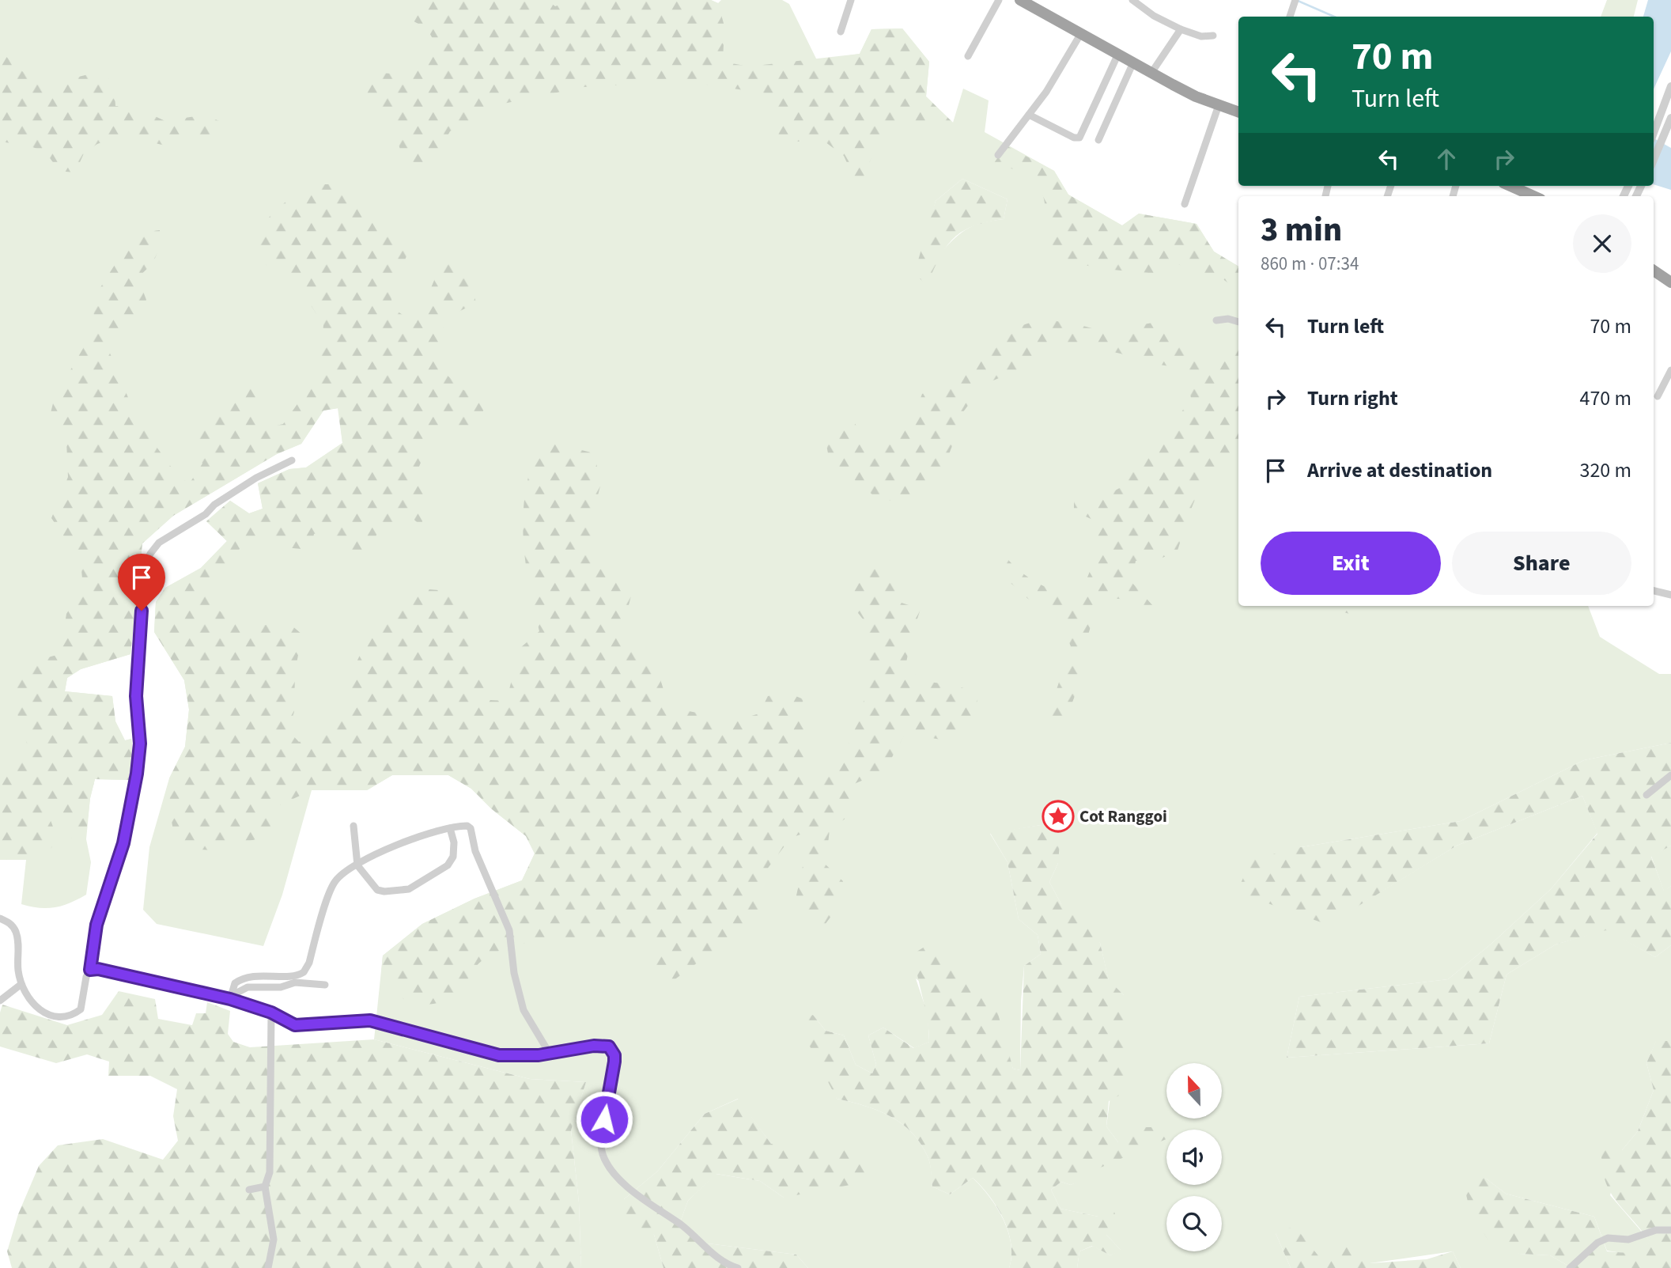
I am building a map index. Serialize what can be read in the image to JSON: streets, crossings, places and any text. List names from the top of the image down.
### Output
{
  "places": {
    "place": ["Cot Ranggoi"]
  },
  "north": "top",
  "page": {
    "turn": ["70 m", "Turn left"],
    "heading": ["3 min", "860 m · 07:34"],
    "list": [
      {
        "name": "Turn left",
        "value": "70 m"
      },
      {
        "name": "Turn right",
        "value": "470 m"
      },
      {
        "name": "Arrive at destination",
        "value": "320 m"
      }
    ],
    "buttons": ["Exit", "Share"]
  }
}
